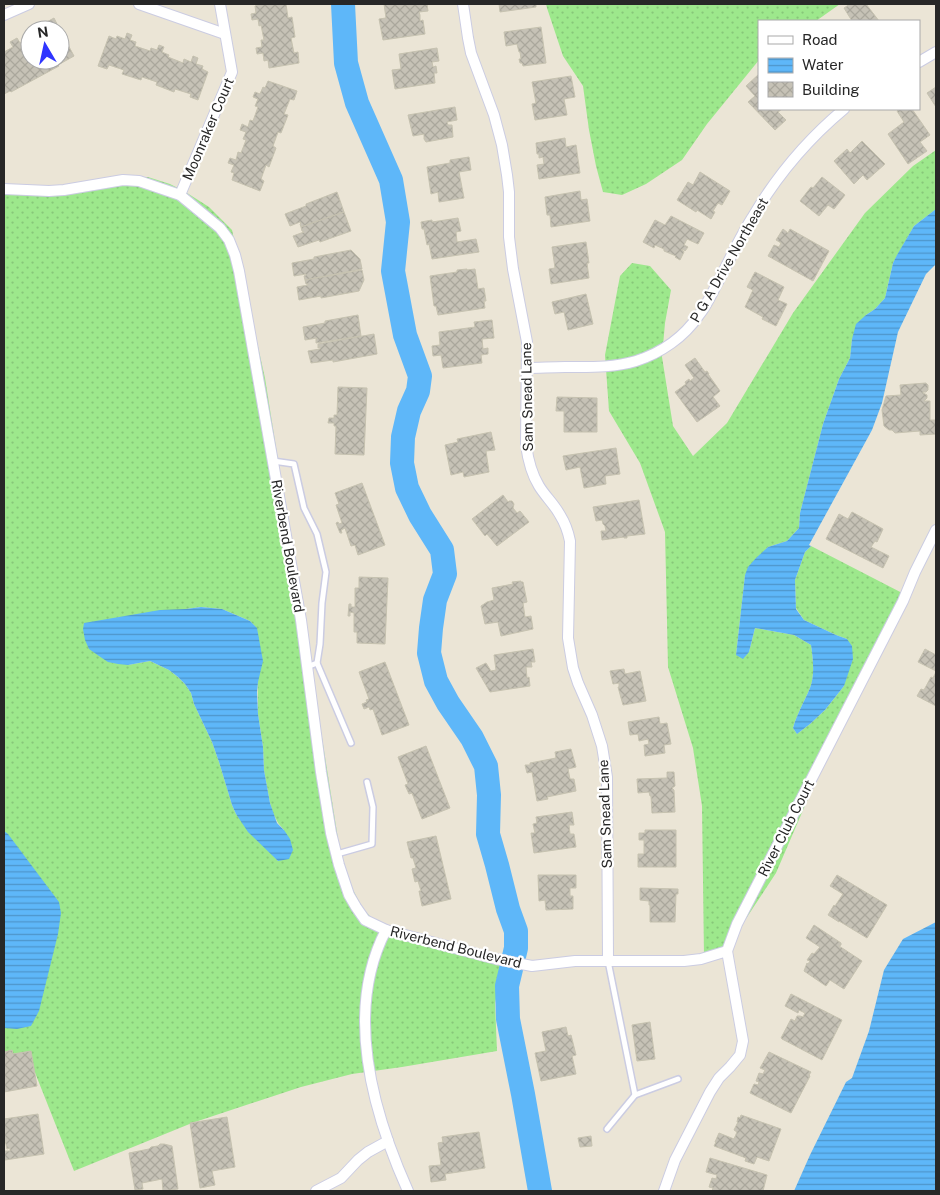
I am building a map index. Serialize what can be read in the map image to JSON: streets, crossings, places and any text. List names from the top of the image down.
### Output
{
  "streets": {
    "street": [
      "Moonraker Court",
      "P G A Drive Northeast",
      "Sam Snead Lane",
      "Riverbend Boulevard",
      "River Club Court"
    ]
  },
  "crossings": [
    ["Moonraker Court", "Riverbend Boulevard"],
    ["P G A Drive Northeast", "Sam Snead Lane"],
    ["Sam Snead Lane", "Riverbend Boulevard"]
  ],
  "legend": ["Road", "Water", "Building"],
  "north": "top"
}
